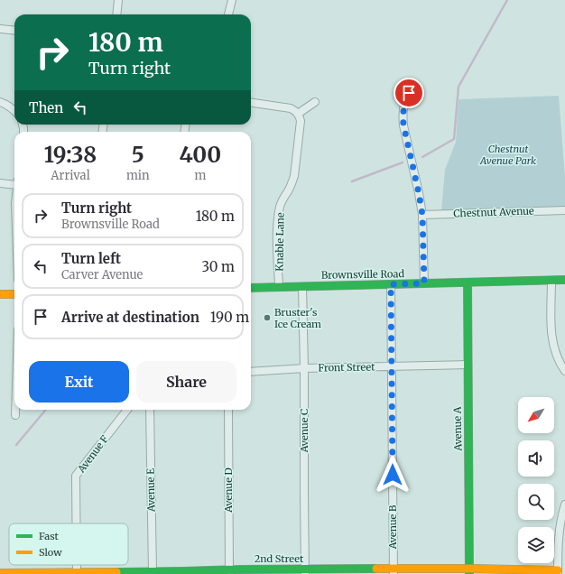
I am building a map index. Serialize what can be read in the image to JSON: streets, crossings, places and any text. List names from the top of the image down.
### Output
{
  "streets": {
    "street": [
      "Chestnut Avenue",
      "Knable Lane",
      "Brownsville Road",
      "Front Street",
      "Avenue A",
      "Avenue C",
      "Avenue F",
      "Avenue E",
      "Avenue D",
      "Avenue B",
      "2nd Street"
    ]
  },
  "crossings": [
    ["Knable Lane", "Brownsville Road"],
    ["Brownsville Road", "Avenue A"],
    ["Brownsville Road", "Avenue C"],
    ["Brownsville Road", "Avenue B"],
    ["Front Street", "Avenue A"],
    ["Front Street", "Avenue C"],
    ["Front Street", "Avenue B"],
    ["Avenue A", "2nd Street"],
    ["Avenue C", "2nd Street"],
    ["Avenue E", "2nd Street"],
    ["Avenue D", "2nd Street"],
    ["Avenue B", "2nd Street"]
  ],
  "parks": ["Chestnut Avenue Park"],
  "places": ["Bruster's Ice Cream"],
  "legend": ["Fast", "Slow"],
  "north": "bottom left",
  "page": {
    "turn": ["180 m", "Turn right"],
    "then": "Then",
    "eta": [
      "19:38",
      "Arrival",
      "5",
      "min",
      "400",
      "m"
    ],
    "list": [
      {
        "name": "Turn right",
        "note": "Brownsville Road",
        "value": "180 m"
      },
      {
        "name": "Turn left",
        "note": "Carver Avenue",
        "value": "30 m"
      },
      {
        "name": "Arrive at destination",
        "value": "190 m"
      }
    ],
    "buttons": ["Exit", "Share"]
  }
}
